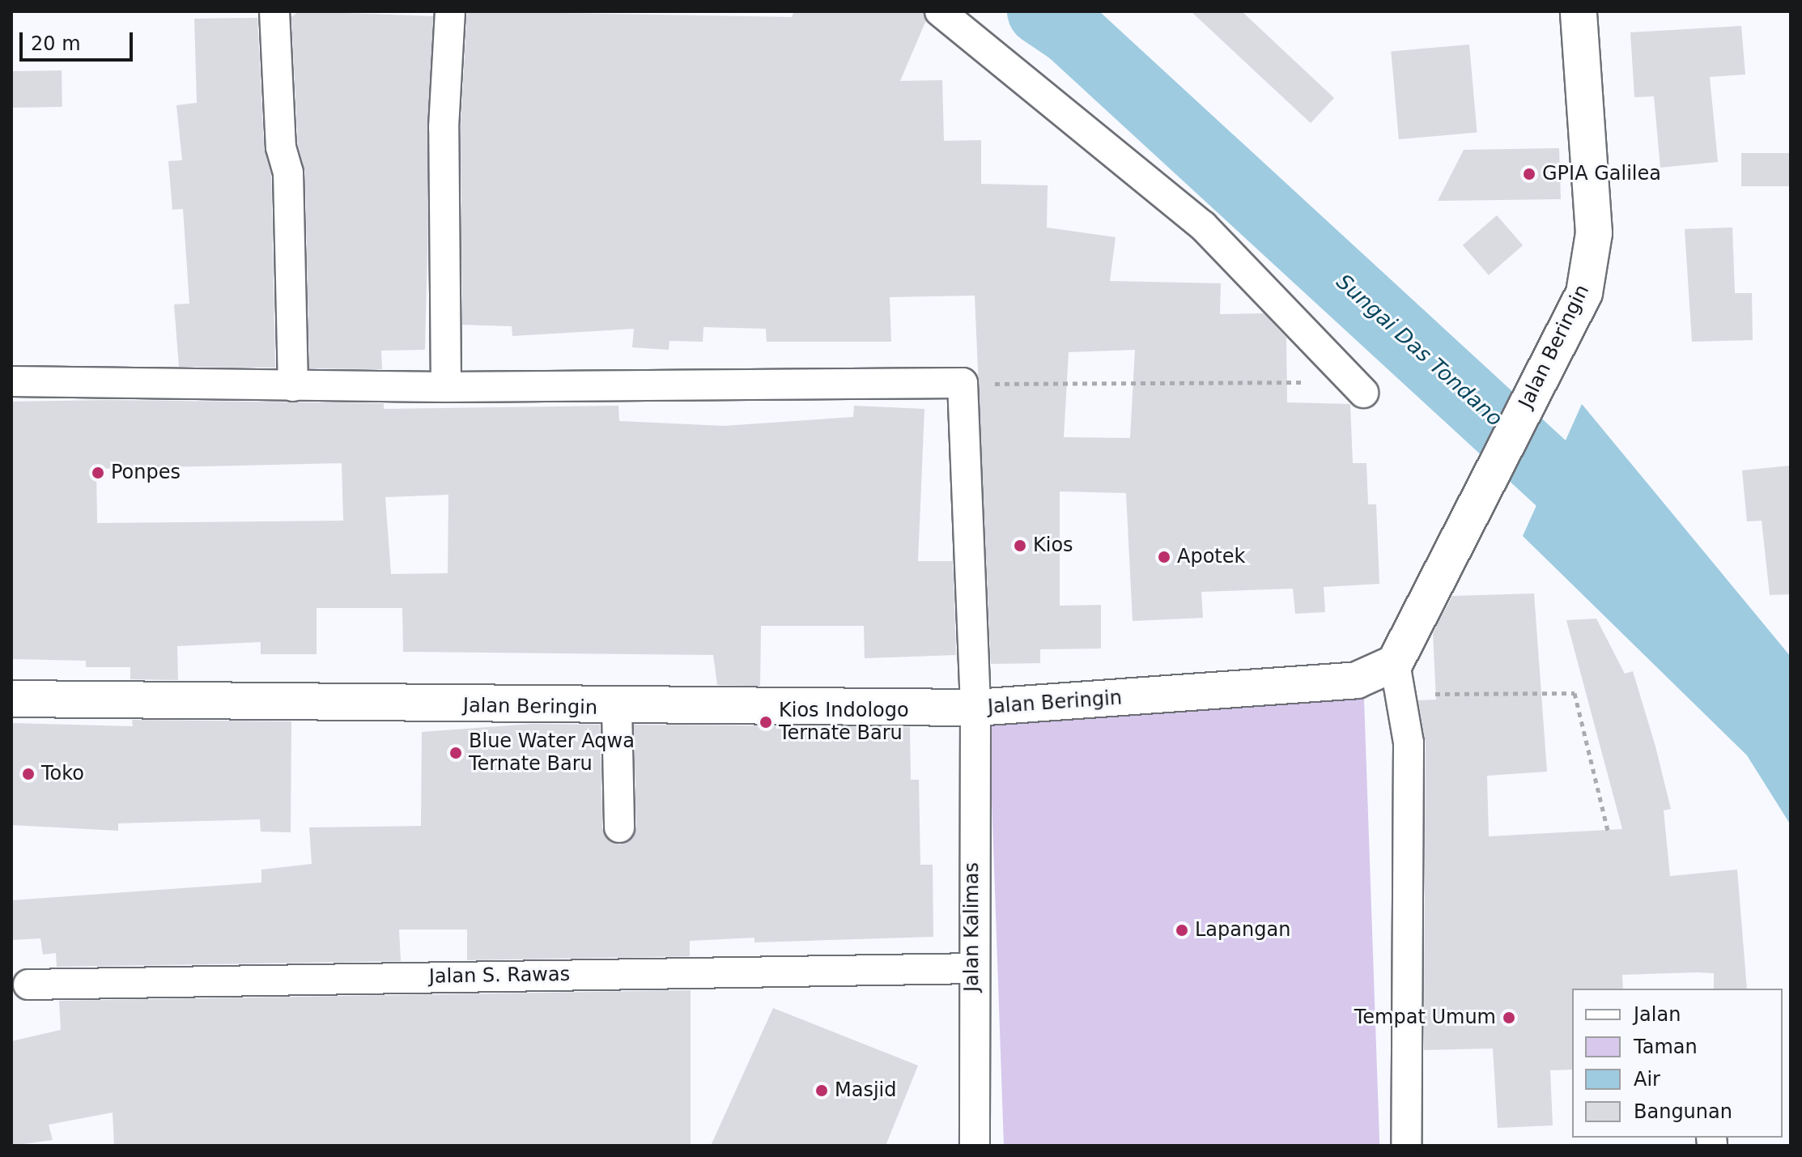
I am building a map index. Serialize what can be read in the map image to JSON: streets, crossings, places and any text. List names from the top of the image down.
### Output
{
  "streets": {
    "street": ["Jalan Beringin", "Jalan Kalimas", "Jalan S. Rawas"]
  },
  "crossings": [
    ["Jalan Beringin", "Jalan Kalimas"],
    ["Jalan Kalimas", "Jalan S. Rawas"]
  ],
  "water": ["Sungai Das Tondano"],
  "places": [
    "GPIA Galilea",
    "Ponpes",
    "Kios",
    "Apotek",
    "Kios Indologo Ternate Baru",
    "Blue Water Aqwa Ternate Baru",
    "Toko",
    "Lapangan",
    "Tempat Umum",
    "Masjid"
  ],
  "legend": [
    "Jalan",
    "Taman",
    "Air",
    "Bangunan"
  ],
  "scale_bar": "20 m"
}
